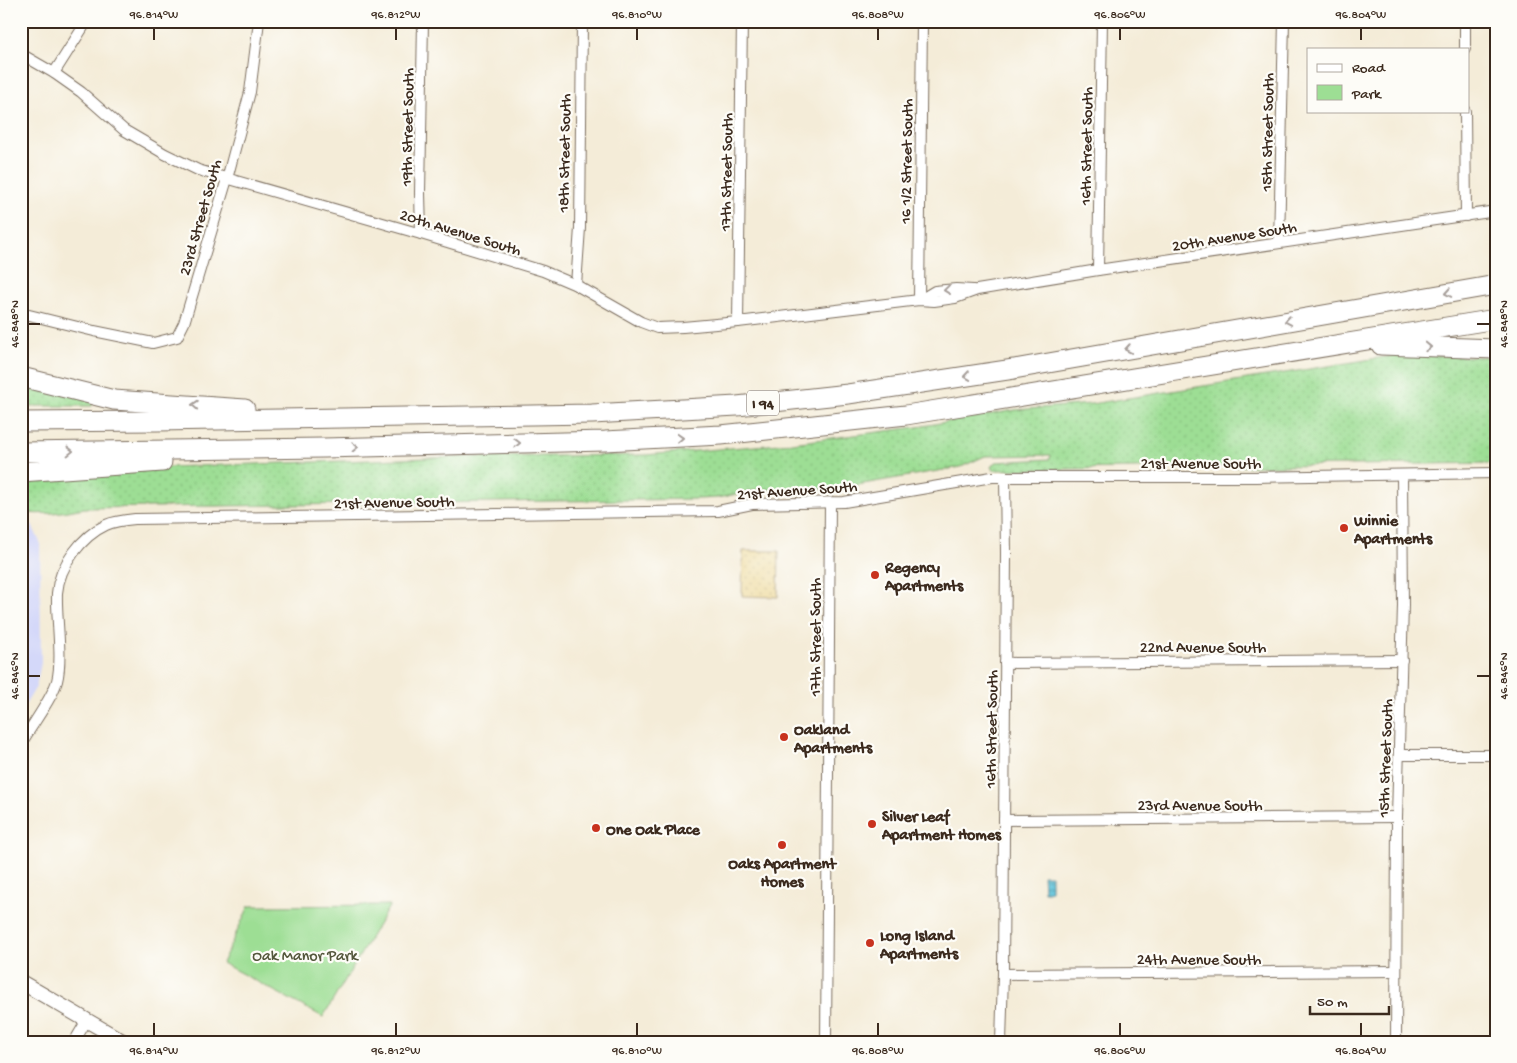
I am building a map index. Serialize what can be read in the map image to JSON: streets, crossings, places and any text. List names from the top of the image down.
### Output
{
  "streets": {
    "highway": ["I 94"],
    "street": [
      "19th Street South",
      "15th Street South",
      "16th Street South",
      "18th Street South",
      "16 1/2 Street South",
      "17th Street South",
      "23rd Street South",
      "20th Avenue South",
      "21st Avenue South",
      "22nd Avenue South",
      "23rd Avenue South",
      "24th Avenue South"
    ]
  },
  "crossings": [
    ["19th Street South", "20th Avenue South"],
    ["15th Street South", "20th Avenue South"],
    ["15th Street South", "21st Avenue South"],
    ["15th Street South", "22nd Avenue South"],
    ["15th Street South", "23rd Avenue South"],
    ["15th Street South", "24th Avenue South"],
    ["16th Street South", "20th Avenue South"],
    ["16th Street South", "21st Avenue South"],
    ["16th Street South", "22nd Avenue South"],
    ["16th Street South", "23rd Avenue South"],
    ["16th Street South", "24th Avenue South"],
    ["18th Street South", "20th Avenue South"],
    ["16 1/2 Street South", "20th Avenue South"],
    ["17th Street South", "20th Avenue South"],
    ["17th Street South", "21st Avenue South"],
    ["23rd Street South", "20th Avenue South"]
  ],
  "parks": ["Oak Manor Park"],
  "places": [
    "Winnie Apartments",
    "Regency Apartments",
    "Oakland Apartments",
    "Silver Leaf Apartment Homes",
    "One Oak Place",
    "Oaks Apartment Homes",
    "Long Island Apartments"
  ],
  "legend": ["Road", "Park"],
  "scale_bar": "50 m",
  "coordinates": [
    "96.814°W",
    "96.812°W",
    "96.810°W",
    "96.808°W",
    "96.806°W",
    "96.804°W",
    "46.848°N",
    "46.846°N"
  ]
}
